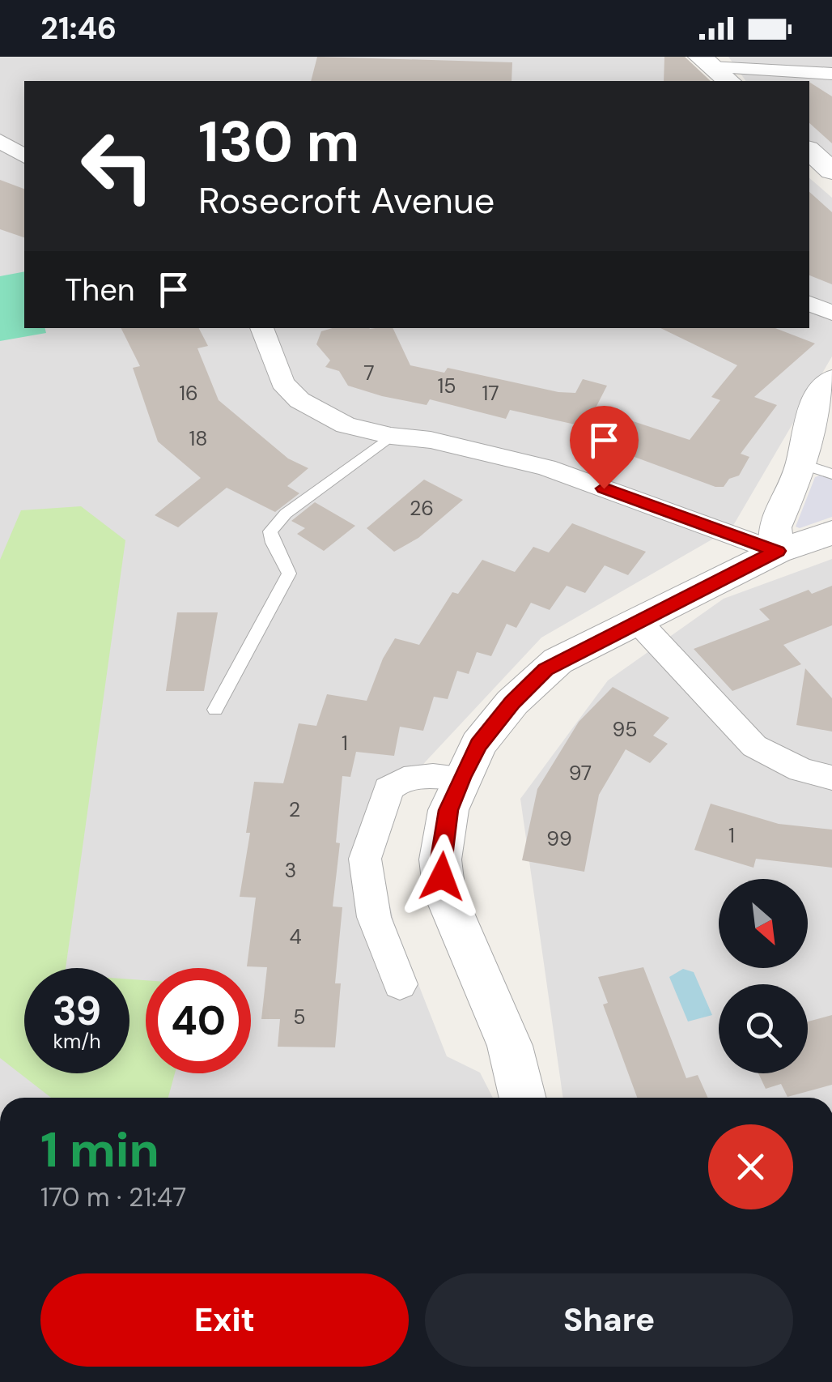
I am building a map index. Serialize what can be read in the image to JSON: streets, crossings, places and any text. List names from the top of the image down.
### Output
{
  "house_numbers": [
    "7",
    "15",
    "16",
    "17",
    "18",
    "26",
    "95",
    "1",
    "97",
    "2",
    "1",
    "99",
    "3",
    "4",
    "5"
  ],
  "north": "bottom right",
  "page": {
    "status": "21:46",
    "turn": ["130 m", "Rosecroft Avenue"],
    "then": "Then",
    "speed": "39 km/h",
    "limit": "40",
    "heading": ["1 min", "170 m · 21:47"],
    "buttons": ["Exit", "Share"]
  }
}
